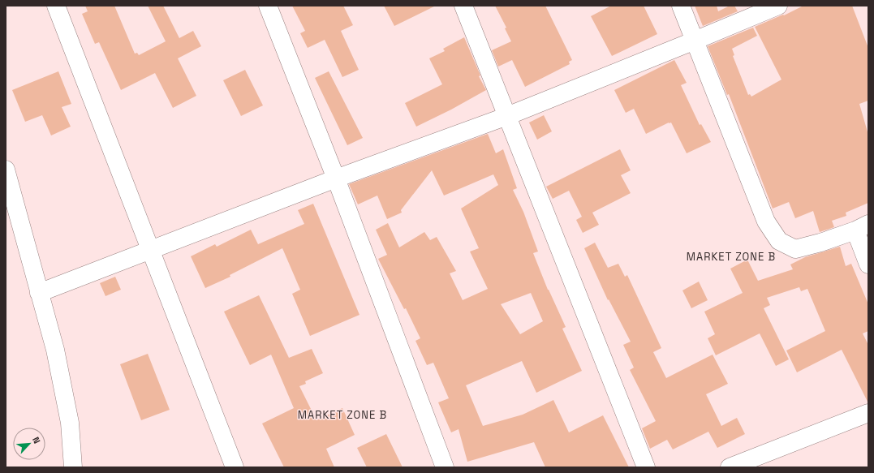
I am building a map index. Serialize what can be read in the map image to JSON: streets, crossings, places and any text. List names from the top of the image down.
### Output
{
  "districts": ["MARKET ZONE B", "MARKET ZONE B"],
  "north": "top right"
}
